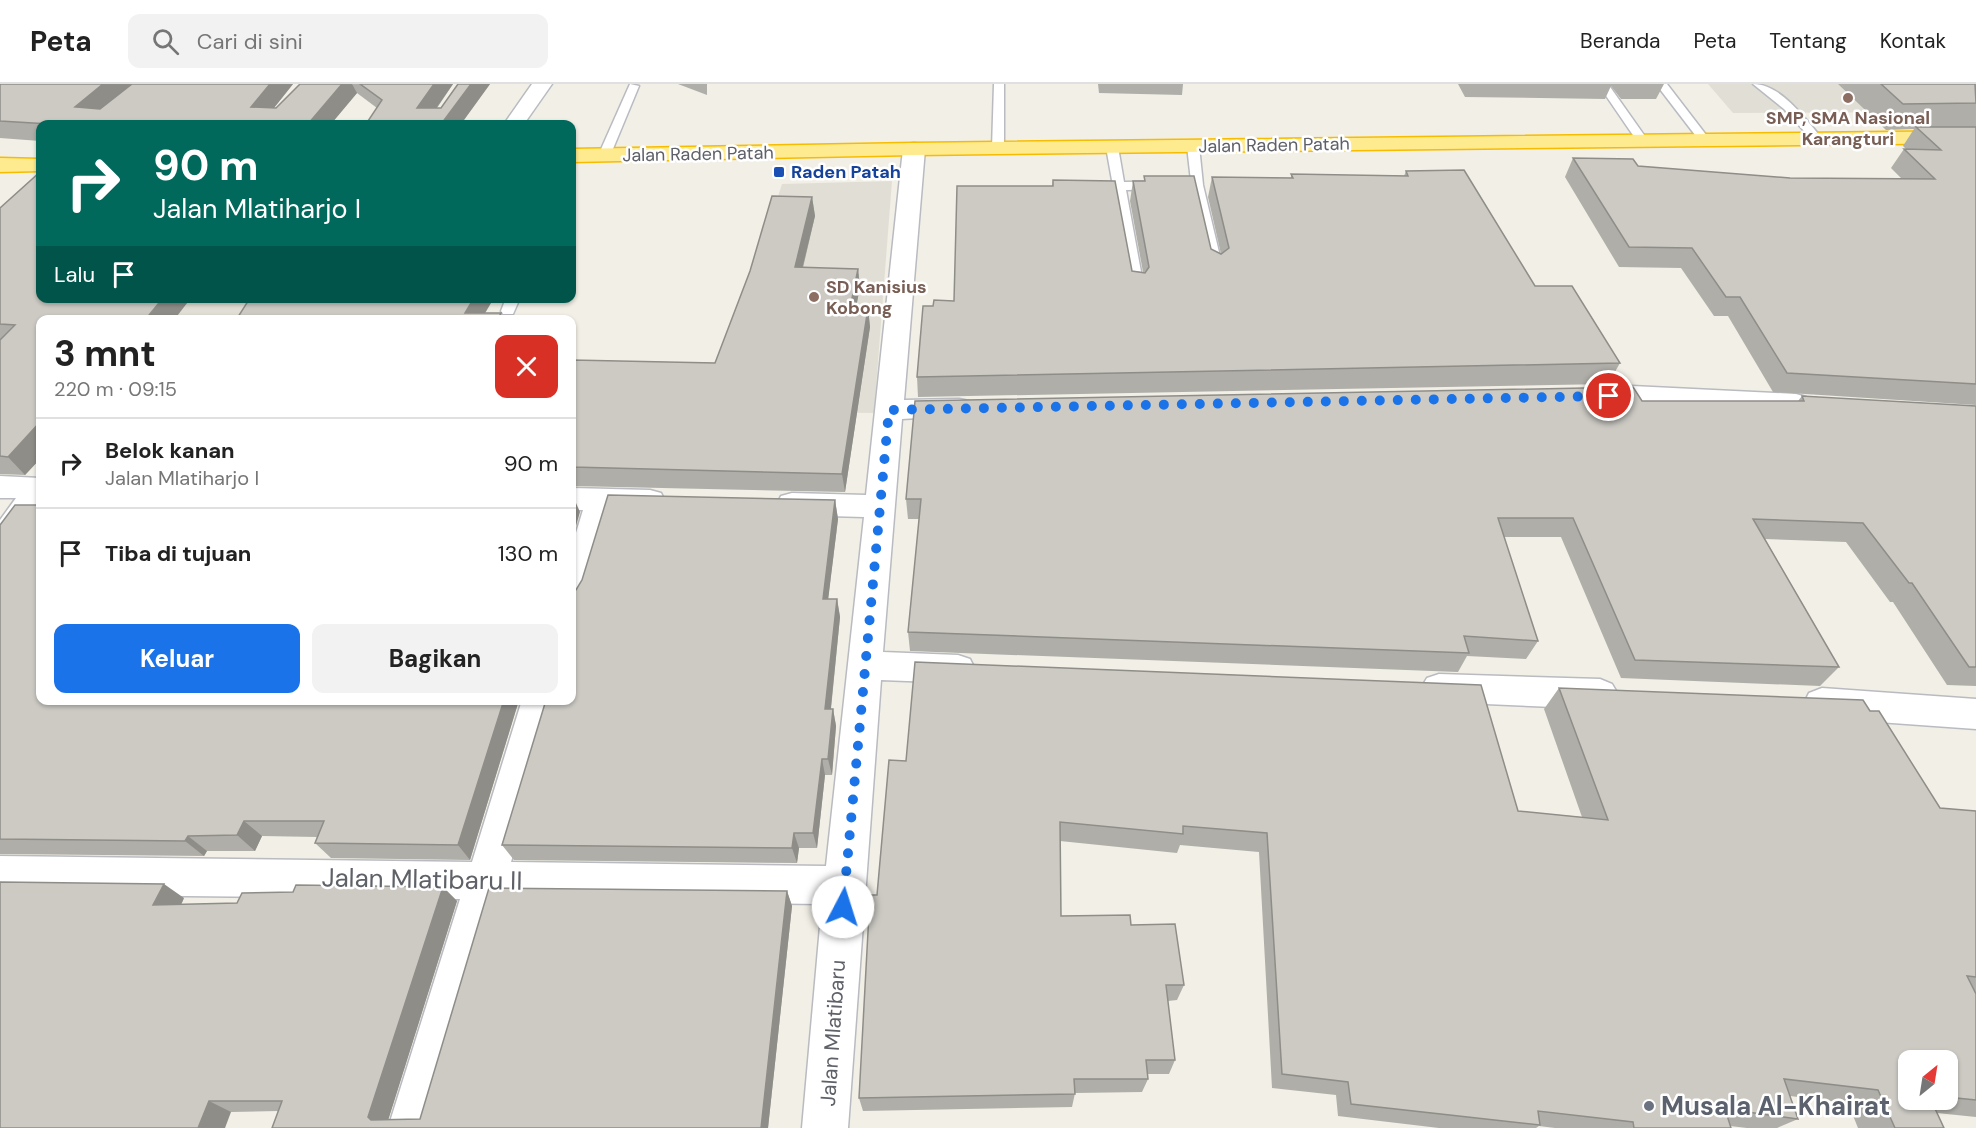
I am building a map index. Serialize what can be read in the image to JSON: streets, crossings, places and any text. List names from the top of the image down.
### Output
{
  "streets": {
    "highway": ["Jalan Raden Patah"],
    "street": ["Jalan Mlatibaru II", "Jalan Mlatibaru"]
  },
  "crossings": [
    ["Jalan Raden Patah", "Jalan Mlatibaru"],
    ["Jalan Mlatibaru II", "Jalan Mlatibaru"]
  ],
  "places": {
    "other": ["SMP, SMA Nasional Karangturi", "SD Kanisius Kobong", "Musala Al-Khairat"],
    "transit": ["Raden Patah"]
  },
  "north": "top right",
  "page": {
    "header": "Peta",
    "search": "Cari di sini",
    "nav": [
      "Beranda",
      "Peta",
      "Tentang",
      "Kontak"
    ],
    "turn": ["90 m", "Jalan Mlatiharjo I"],
    "then": "Lalu",
    "heading": ["3 mnt", "220 m · 09:15"],
    "list": [
      {
        "name": "Belok kanan",
        "note": "Jalan Mlatiharjo I",
        "value": "90 m"
      },
      {
        "name": "Tiba di tujuan",
        "value": "130 m"
      }
    ],
    "buttons": ["Keluar", "Bagikan"]
  }
}
